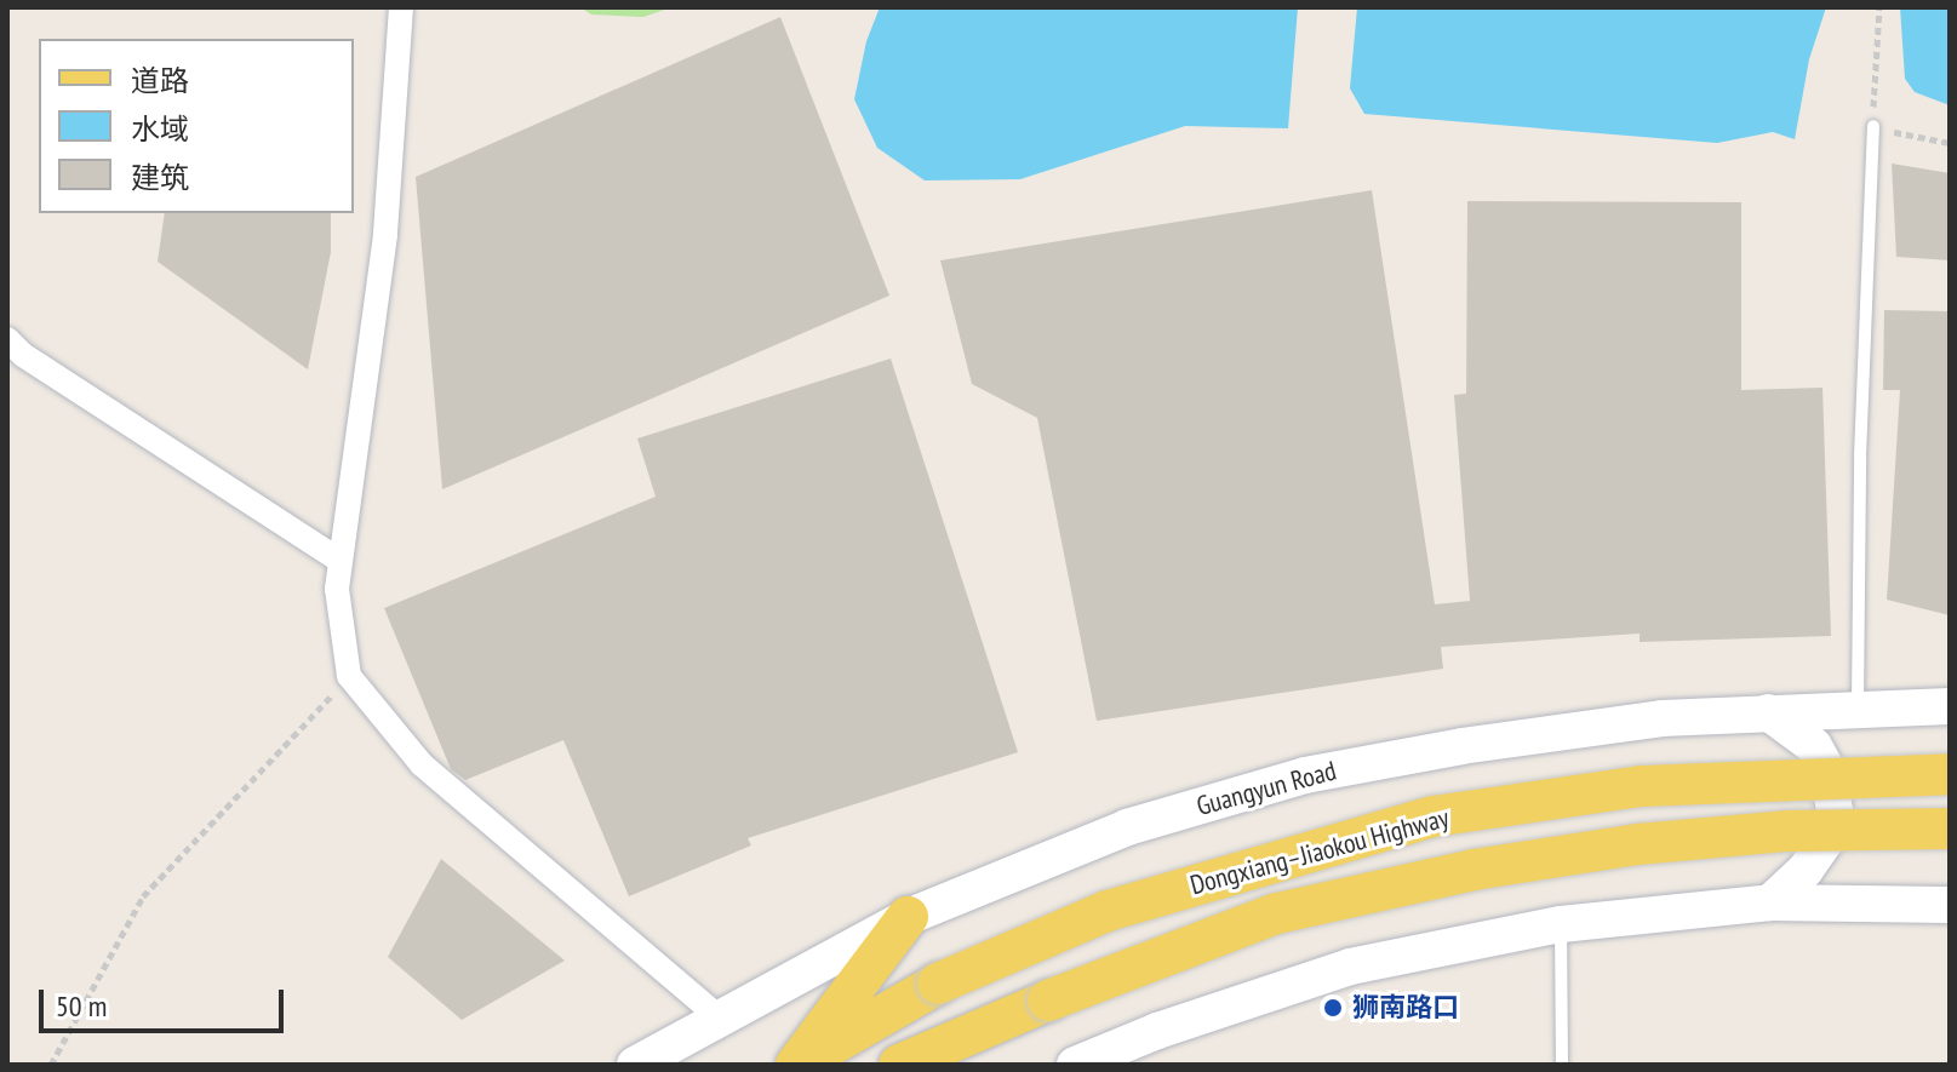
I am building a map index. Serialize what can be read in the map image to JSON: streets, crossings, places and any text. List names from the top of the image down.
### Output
{
  "streets": {
    "main road": ["Guangyun Road", "Dongxiang–Jiaokou Highway"]
  },
  "places": ["狮南路口"],
  "legend": ["道路", "水域", "建筑"],
  "scale_bar": "50 m"
}
